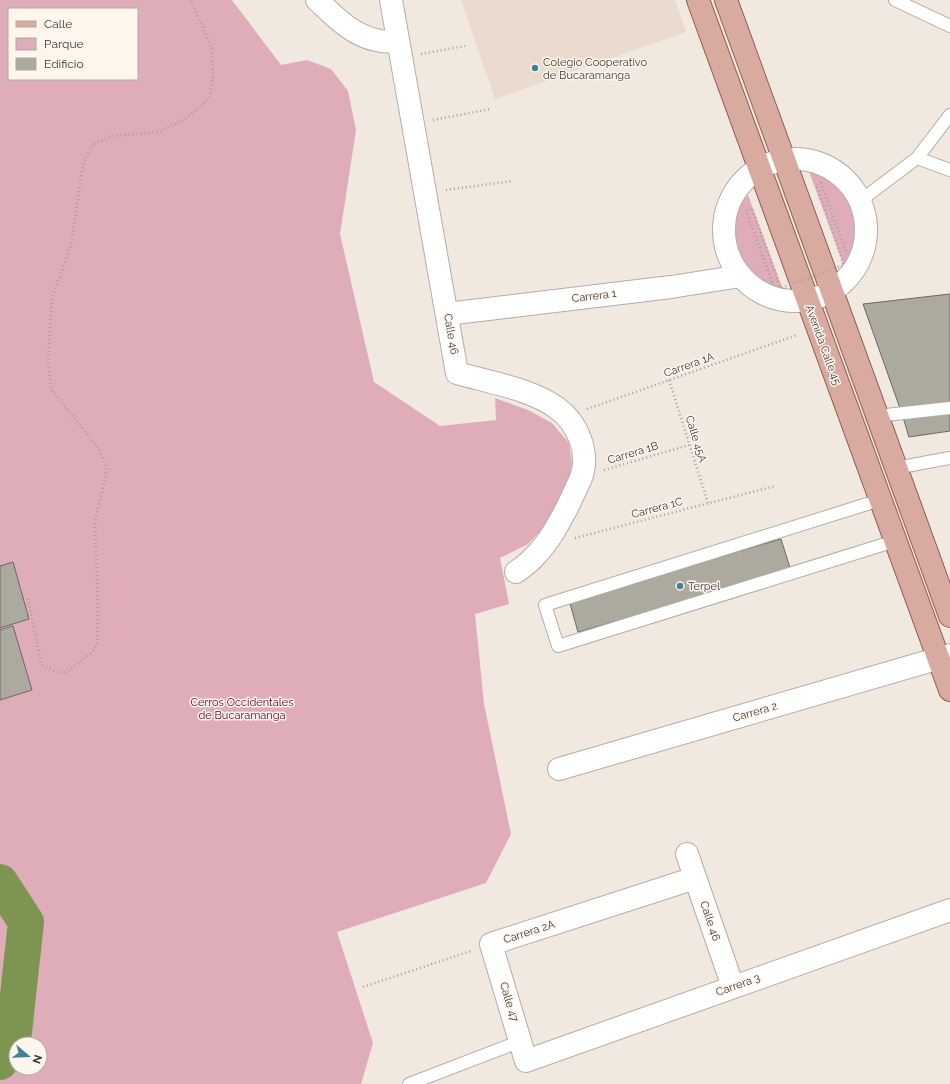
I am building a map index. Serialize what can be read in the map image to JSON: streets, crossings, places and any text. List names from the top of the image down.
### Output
{
  "streets": {
    "main road": ["Avenida Calle 45"],
    "street": [
      "Carrera 1",
      "Calle 46",
      "Carrera 2",
      "Carrera 2A",
      "Carrera 3",
      "Calle 47"
    ],
    "path": [
      "Carrera 1A",
      "Calle 45A",
      "Carrera 1B",
      "Carrera 1C"
    ]
  },
  "crossings": [
    ["Carrera 1", "Calle 46"],
    ["Calle 46", "Carrera 1A"],
    ["Calle 46", "Carrera 1B"],
    ["Calle 46", "Carrera 1C"],
    ["Calle 46", "Carrera 2A"],
    ["Calle 46", "Carrera 3"],
    ["Avenida Calle 45", "Carrera 1A"],
    ["Avenida Calle 45", "Carrera 2"],
    ["Carrera 1A", "Calle 45A"],
    ["Calle 45A", "Carrera 1B"],
    ["Calle 45A", "Carrera 1C"],
    ["Carrera 2A", "Calle 47"],
    ["Carrera 3", "Calle 47"]
  ],
  "parks": ["Cerros Occidentales de Bucaramanga"],
  "places": ["Colegio Cooperativo de Bucaramanga", "Terpel"],
  "legend": ["Calle", "Parque", "Edificio"],
  "north": "right"
}
